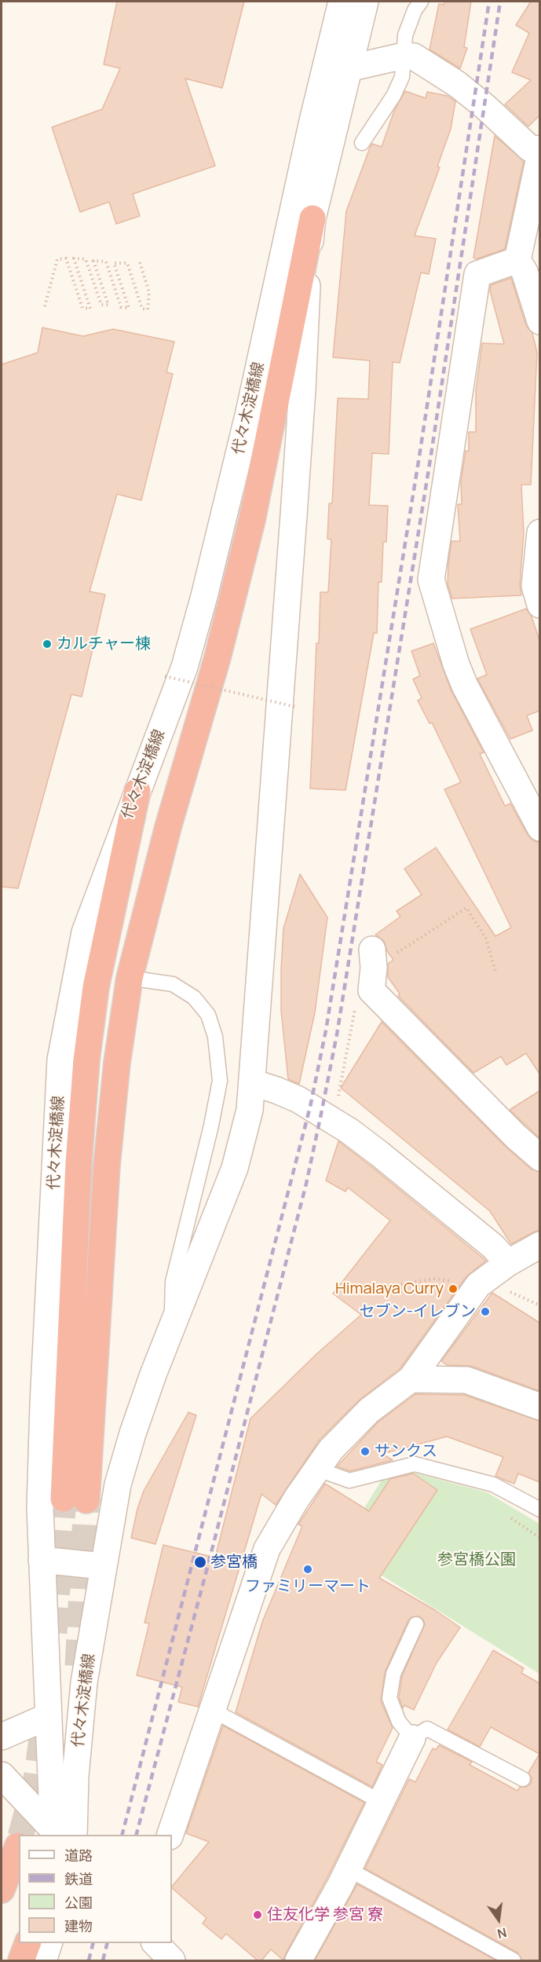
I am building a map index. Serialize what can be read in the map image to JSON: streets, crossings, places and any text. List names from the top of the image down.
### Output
{
  "streets": {
    "street": ["代々木淀橋線"]
  },
  "parks": ["参宮橋公園"],
  "places": [
    "カルチャー棟",
    "Himalaya Curry",
    "セブン-イレブン",
    "サンクス",
    "参宮橋",
    "ファミリーマート",
    "住友化学 参宮 寮"
  ],
  "legend": [
    "道路",
    "鉄道",
    "公園",
    "建物"
  ],
  "north": "bottom"
}
